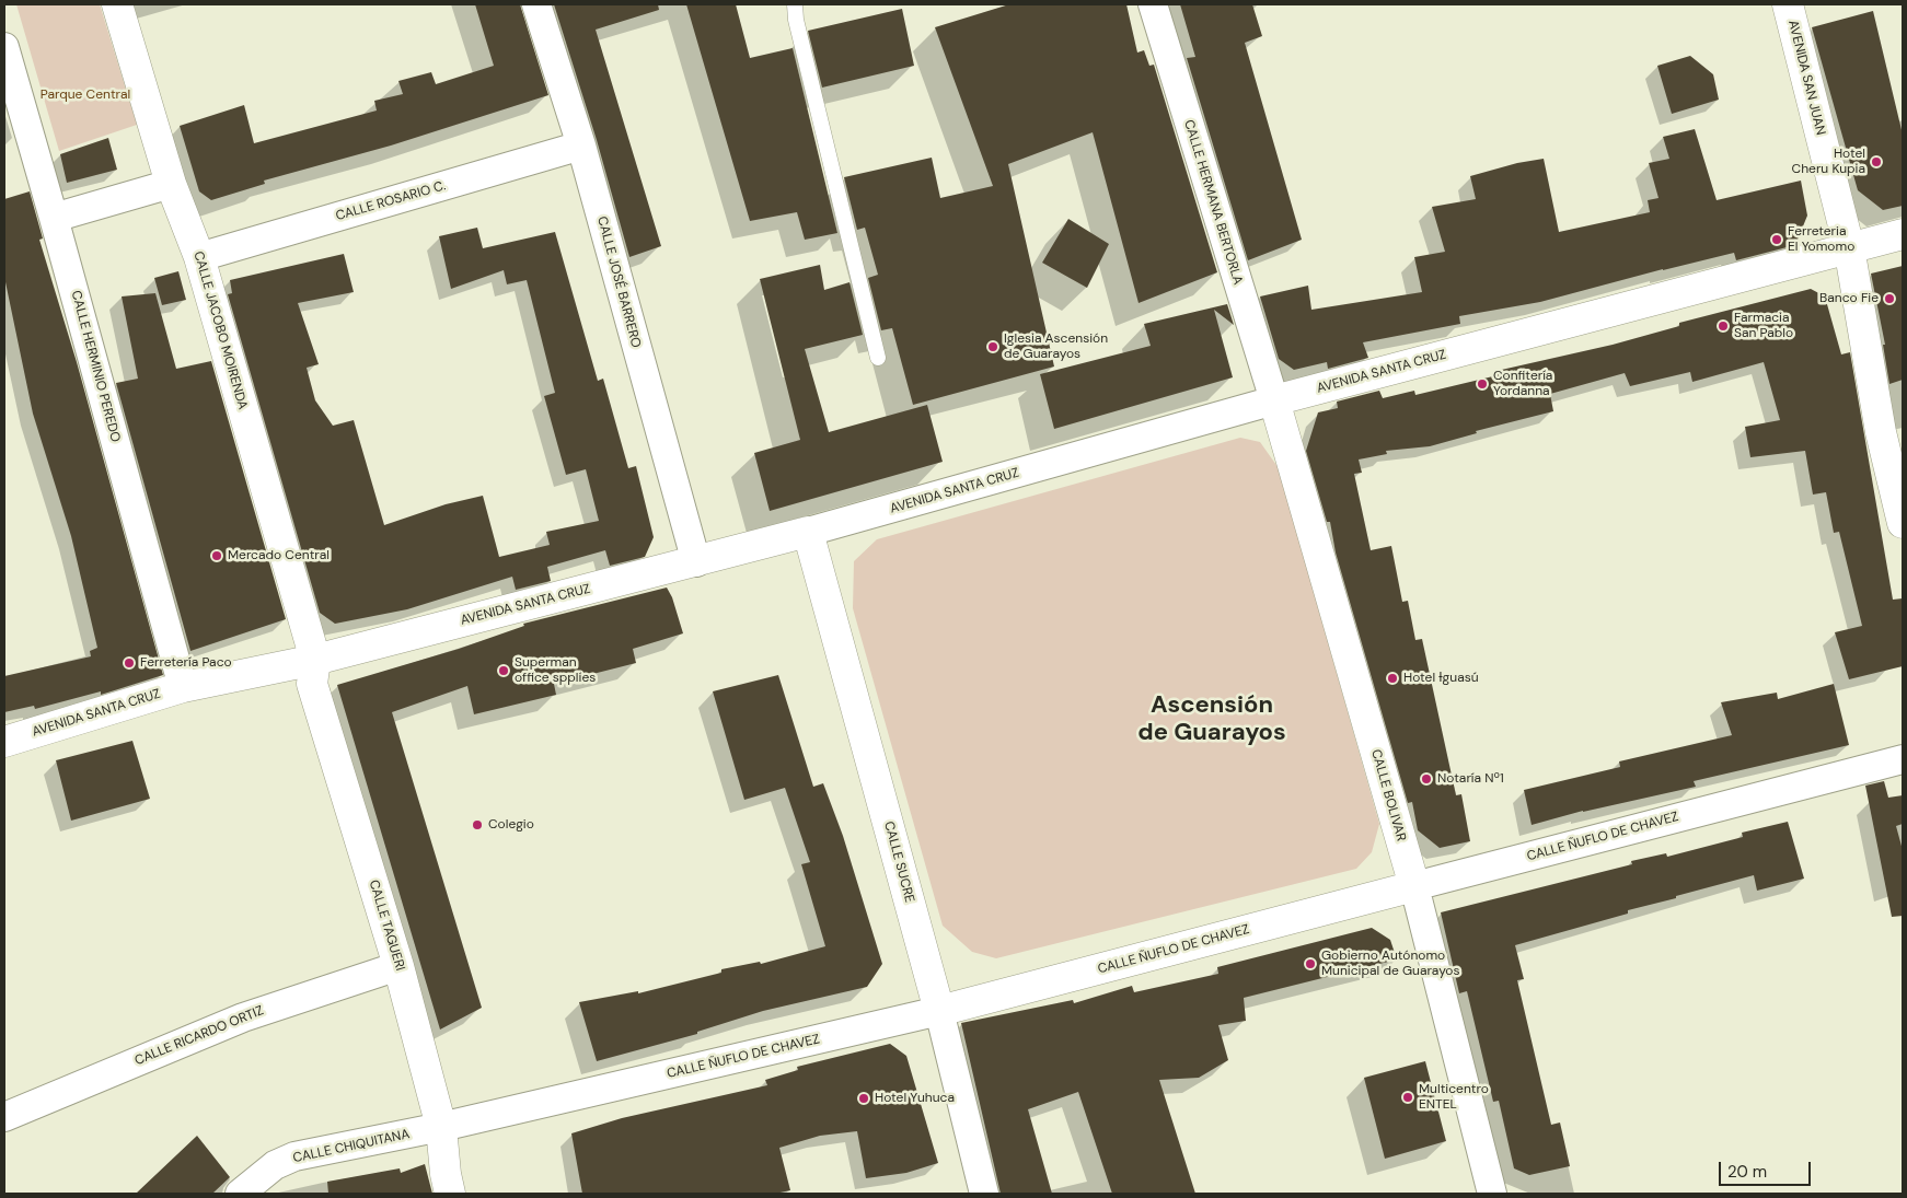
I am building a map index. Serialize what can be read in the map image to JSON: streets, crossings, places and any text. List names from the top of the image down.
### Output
{
  "streets": {
    "main road": [
      "AVENIDA SAN JUAN",
      "CALLE JACOBO MOIRENDA",
      "AVENIDA SANTA CRUZ",
      "CALLE BOLIVAR",
      "CALLE ÑUFLO DE CHAVEZ",
      "CALLE SUCRE",
      "CALLE TAGUERI"
    ],
    "street": [
      "CALLE ROSARIO C.",
      "CALLE HERMANA BERTORLA",
      "CALLE JOSÉ BARRERO",
      "CALLE HERMINIO PEREDO",
      "CALLE RICARDO ORTIZ",
      "CALLE CHIQUITANA"
    ]
  },
  "crossings": [
    ["AVENIDA SAN JUAN", "AVENIDA SANTA CRUZ"],
    ["CALLE ROSARIO C.", "CALLE JOSÉ BARRERO"],
    ["CALLE ROSARIO C.", "CALLE JACOBO MOIRENDA"],
    ["CALLE HERMANA BERTORLA", "AVENIDA SANTA CRUZ"],
    ["CALLE HERMANA BERTORLA", "CALLE BOLIVAR"],
    ["CALLE JOSÉ BARRERO", "AVENIDA SANTA CRUZ"],
    ["CALLE JACOBO MOIRENDA", "AVENIDA SANTA CRUZ"],
    ["CALLE JACOBO MOIRENDA", "CALLE TAGUERI"],
    ["CALLE HERMINIO PEREDO", "AVENIDA SANTA CRUZ"],
    ["AVENIDA SANTA CRUZ", "CALLE BOLIVAR"],
    ["AVENIDA SANTA CRUZ", "CALLE SUCRE"],
    ["AVENIDA SANTA CRUZ", "CALLE TAGUERI"],
    ["CALLE BOLIVAR", "CALLE ÑUFLO DE CHAVEZ"],
    ["CALLE ÑUFLO DE CHAVEZ", "CALLE SUCRE"],
    ["CALLE ÑUFLO DE CHAVEZ", "CALLE TAGUERI"],
    ["CALLE ÑUFLO DE CHAVEZ", "CALLE CHIQUITANA"],
    ["CALLE TAGUERI", "CALLE RICARDO ORTIZ"],
    ["CALLE TAGUERI", "CALLE CHIQUITANA"]
  ],
  "districts": ["Ascensión de Guarayos"],
  "parks": ["Parque Central"],
  "places": [
    "Hotel Cheru Kupia",
    "Ferreteria El Yomomo",
    "Banco Fie",
    "Farmacia San Pablo",
    "Iglesia Ascensión de Guarayos",
    "Confitería Yordanna",
    "Mercado Central",
    "Ferretería Paco",
    "Superman office spplies",
    "Hotel Ɨguasú",
    "Notaría Nº1",
    "Colegio",
    "Gobierno Autónomo Municipal de Guarayos",
    "Multicentro ENTEL",
    "Hotel Yuhuca"
  ],
  "scale_bar": "20 m"
}
